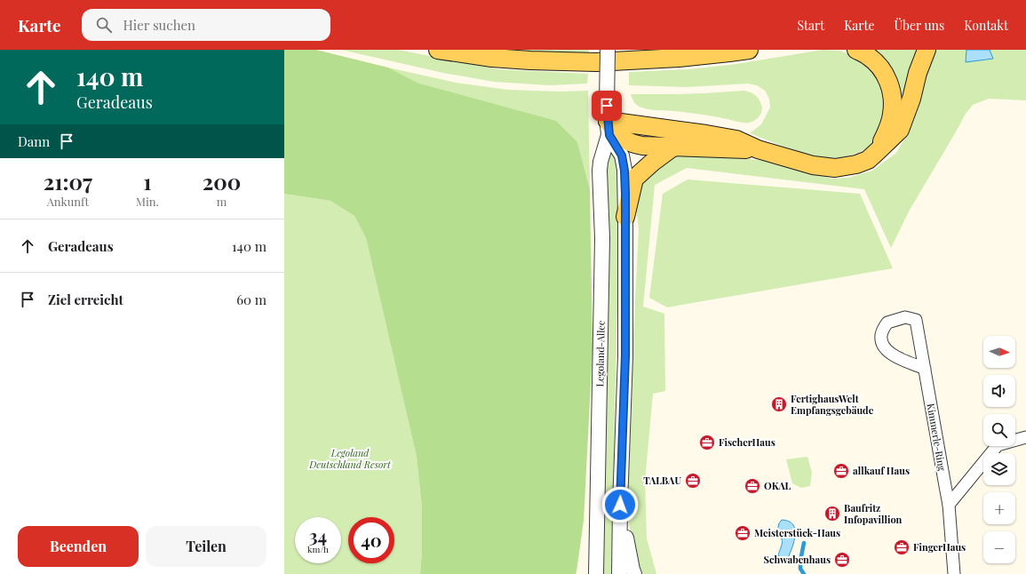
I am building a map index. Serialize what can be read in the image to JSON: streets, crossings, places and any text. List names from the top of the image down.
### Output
{
  "streets": {
    "street": ["Legoland-Allee", "Kimmerle-Ring"]
  },
  "parks": ["Legoland Deutschland Resort"],
  "places": {
    "building": ["FertighausWelt Empfangsgebäude", "Baufritz Infopavillion"],
    "office": [
      "FischerHaus",
      "allkauf Haus",
      "TALBAU",
      "OKAL",
      "Meisterstück-Haus",
      "FingerHaus",
      "Schwabenhaus"
    ]
  },
  "north": "right",
  "page": {
    "header": "Karte",
    "search": "Hier suchen",
    "nav": [
      "Start",
      "Karte",
      "Über uns",
      "Kontakt"
    ],
    "turn": ["140 m", "Geradeaus"],
    "then": "Dann",
    "eta": [
      "21:07",
      "Ankunft",
      "1",
      "Min.",
      "200",
      "m"
    ],
    "list": [
      {
        "name": "Geradeaus",
        "value": "140 m"
      },
      {
        "name": "Ziel erreicht",
        "value": "60 m"
      }
    ],
    "map_buttons": ["+", "−"],
    "speed": "34 km/h",
    "limit": "40",
    "buttons": ["Beenden", "Teilen"]
  }
}
